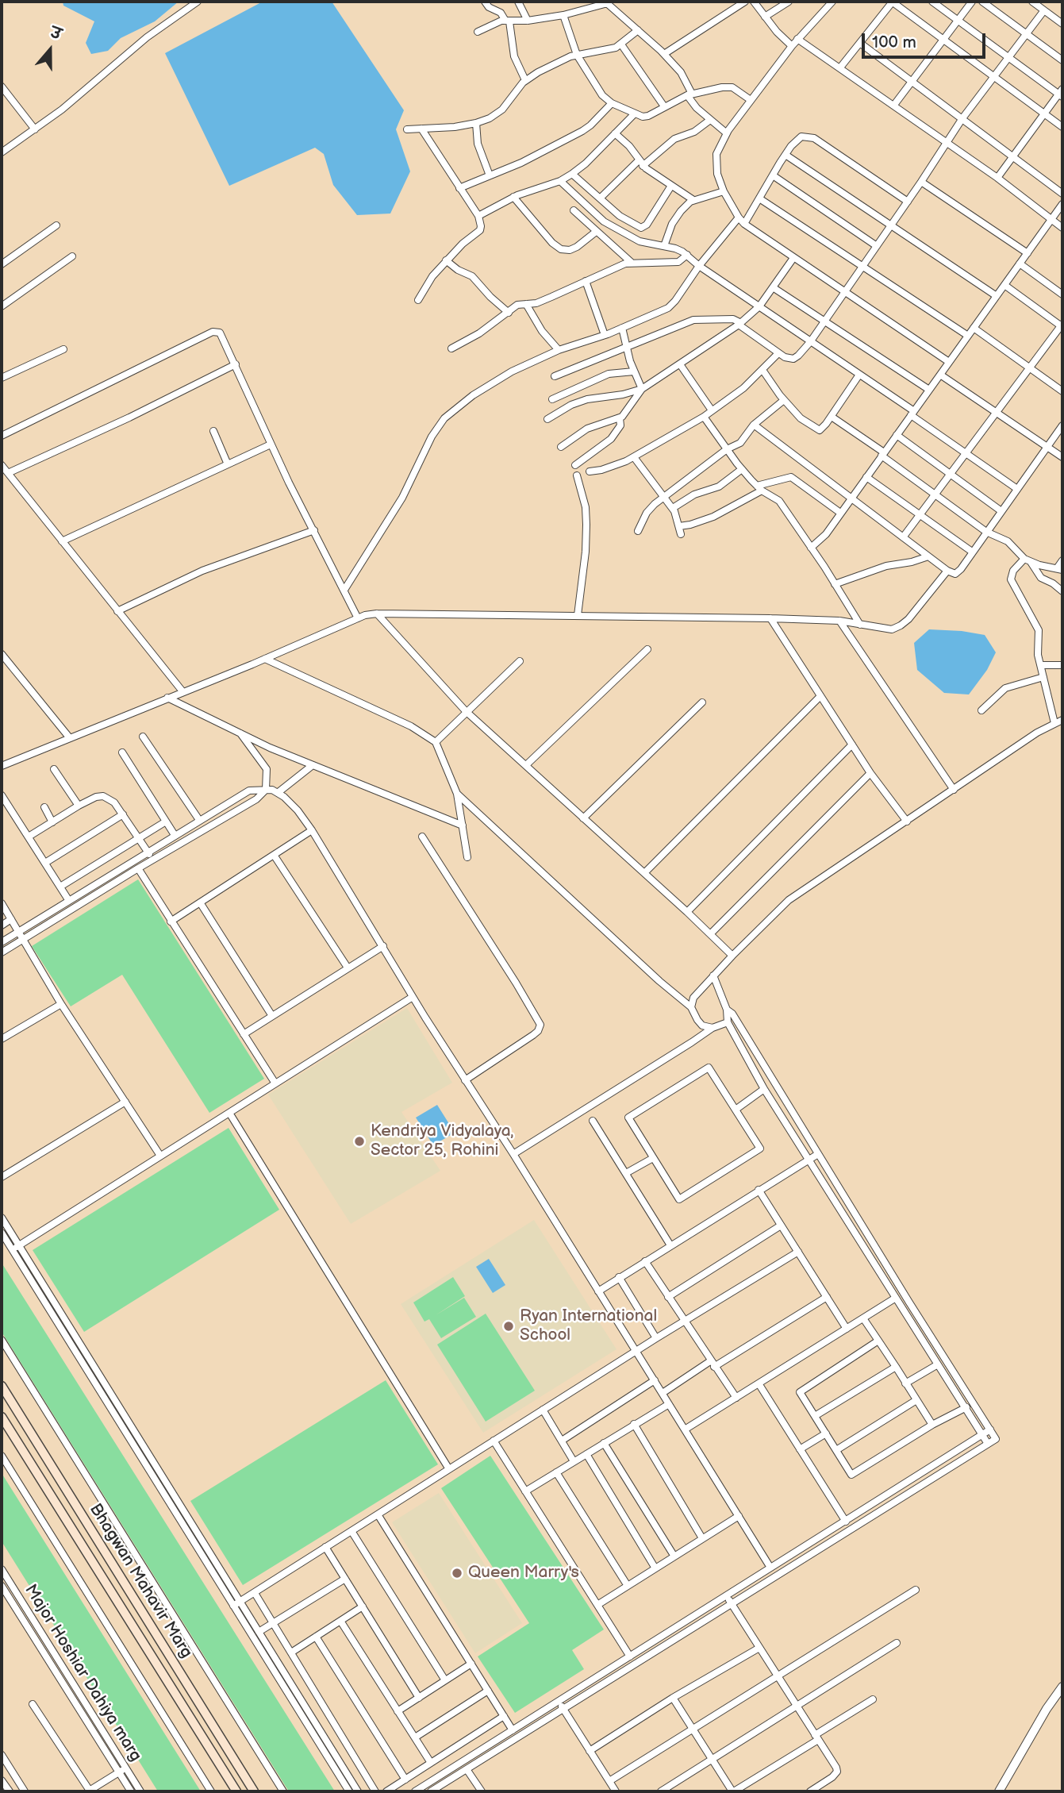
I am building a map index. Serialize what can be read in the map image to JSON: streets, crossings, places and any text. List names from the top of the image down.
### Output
{
  "streets": {
    "main road": ["Bhagwan Mahavir Marg"],
    "street": ["Major Hoshiar Dahiya marg"]
  },
  "places": ["Kendriya Vidyalaya, Sector 25, Rohini", "Ryan International School", "Queen Marry's"],
  "scale_bar": "100 m",
  "north": "top"
}
